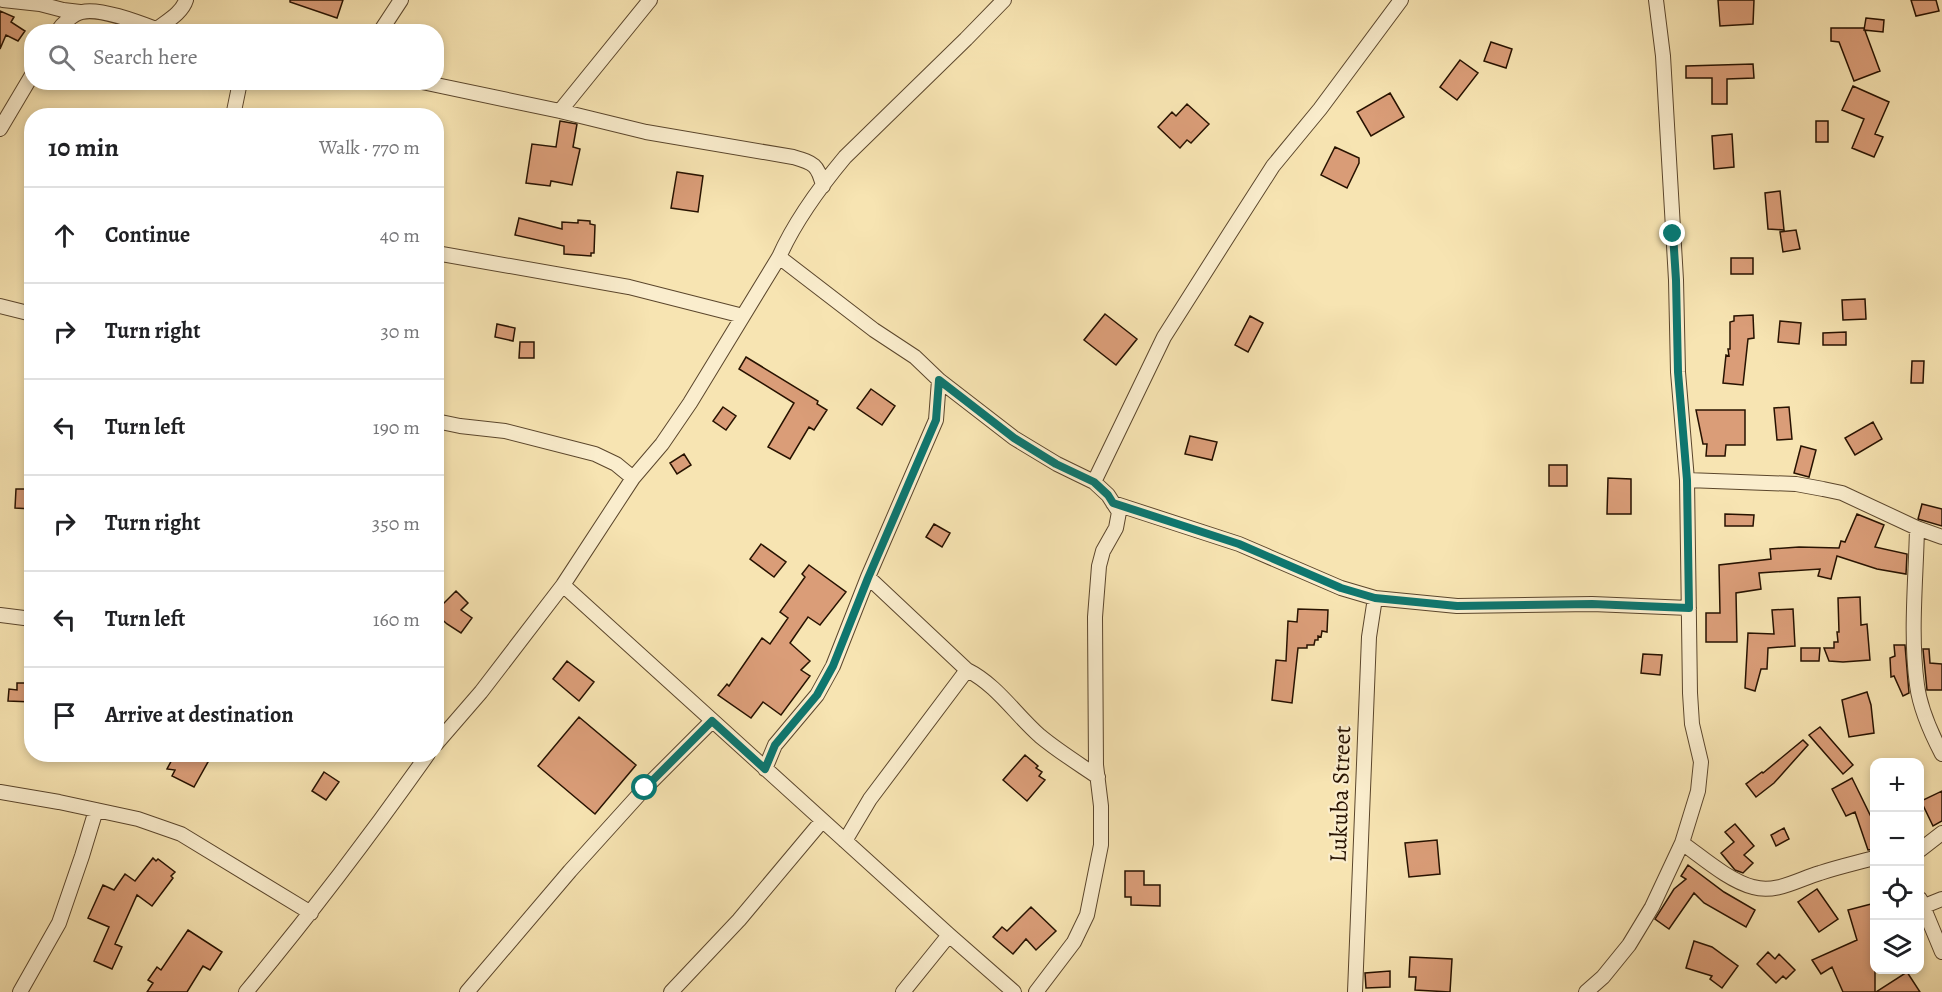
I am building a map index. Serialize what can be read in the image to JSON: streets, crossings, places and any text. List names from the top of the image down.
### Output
{
  "streets": {
    "street": ["Lukuba Street"]
  },
  "page": {
    "search": "Search here",
    "heading": ["10 min", "Walk · 770 m"],
    "list": [
      ["Continue", "40 m"],
      ["Turn right", "30 m"],
      ["Turn left", "190 m"],
      ["Turn right", "350 m"],
      ["Turn left", "160 m"],
      "Arrive at destination"
    ],
    "map_buttons": ["+", "−"]
  }
}
